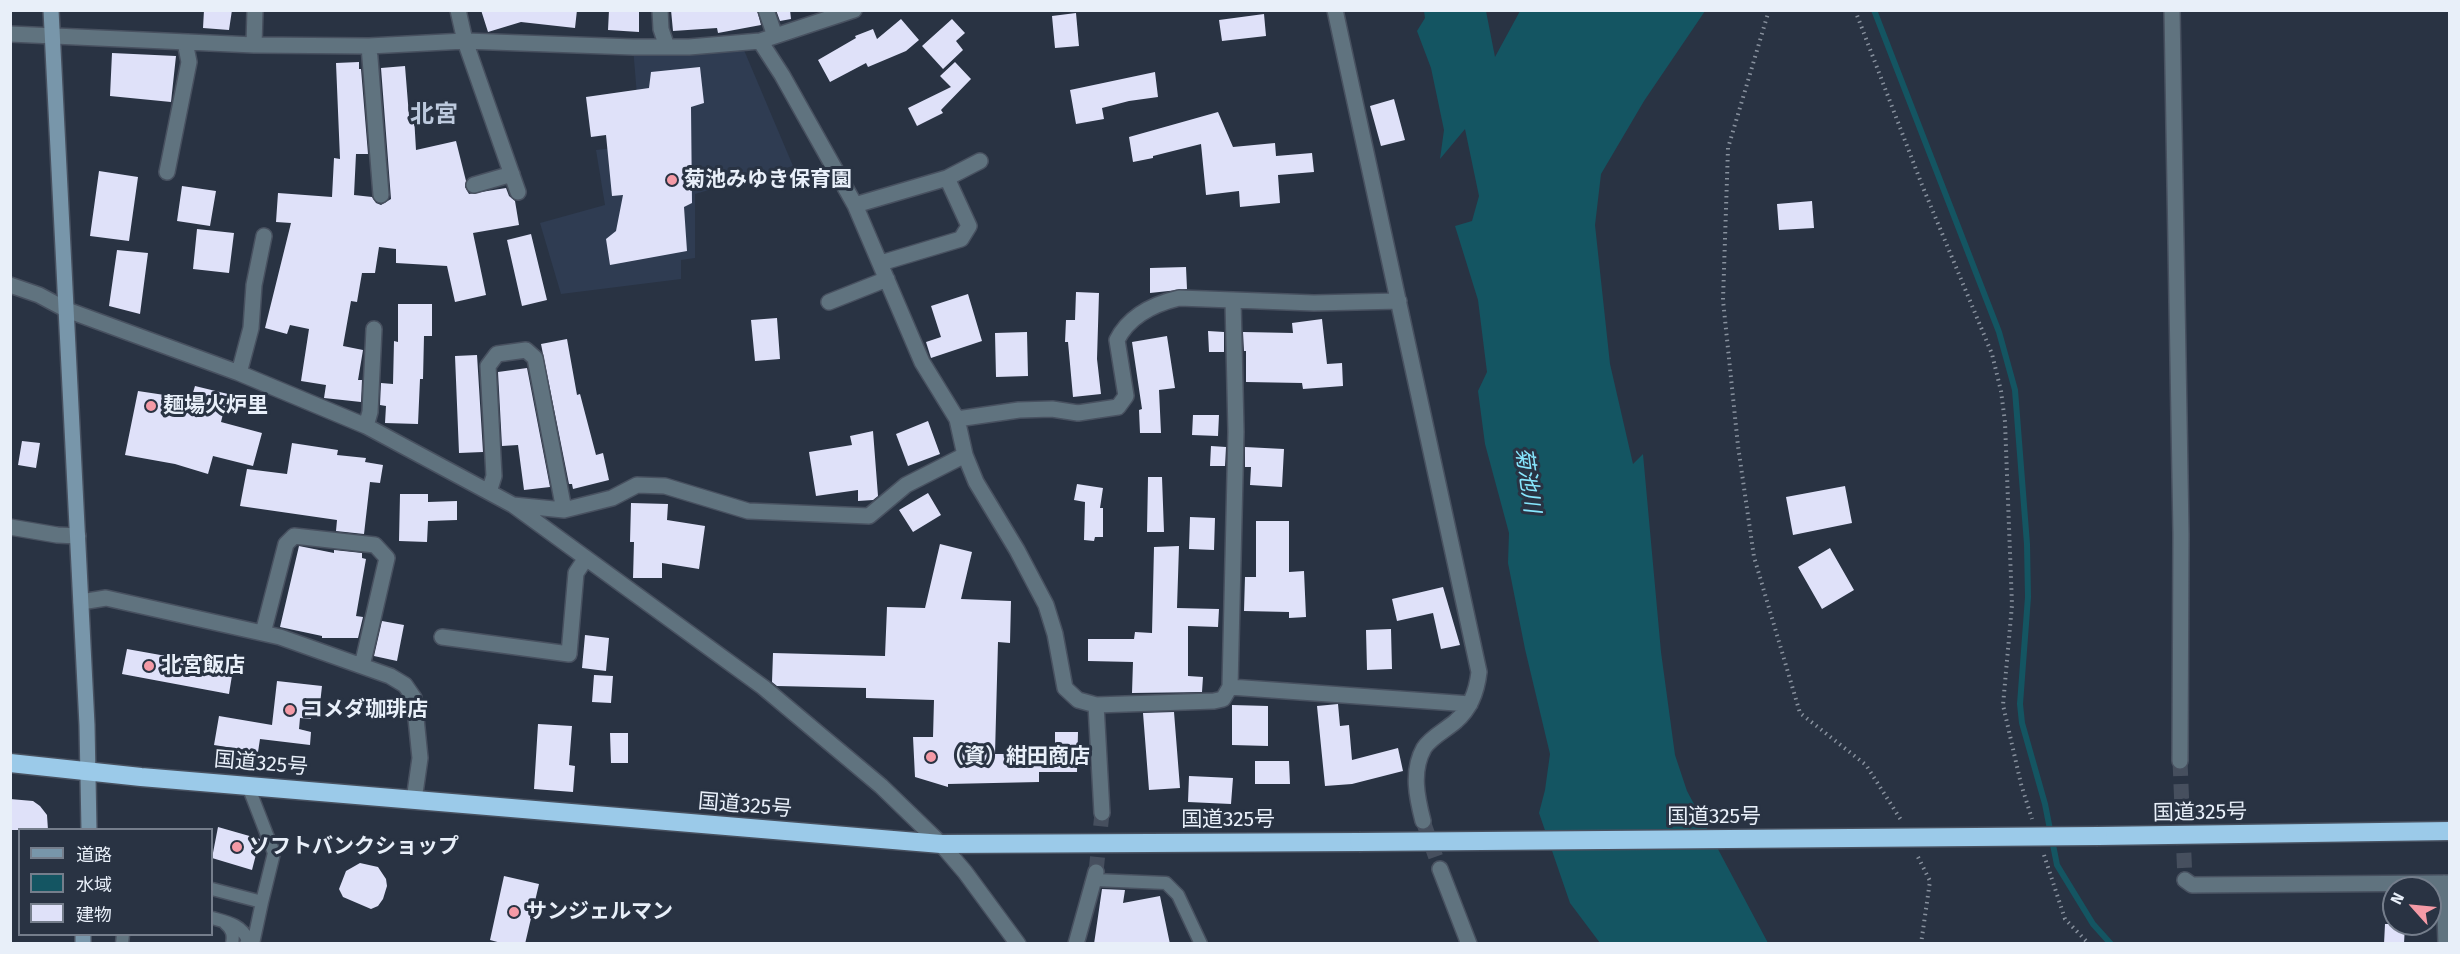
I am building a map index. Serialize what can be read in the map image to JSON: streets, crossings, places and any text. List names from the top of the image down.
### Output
{
  "streets": {
    "highway": ["国道325号"]
  },
  "districts": ["北宮"],
  "water": ["菊池川"],
  "places": [
    "菊池みゆき保育園",
    "麺場火炉里",
    "北宮飯店",
    "コメダ珈琲店",
    "（資）紺田商店",
    "ソフトバンクショップ",
    "サンジェルマン"
  ],
  "legend": ["道路", "水域", "建物"],
  "north": "top left"
}
